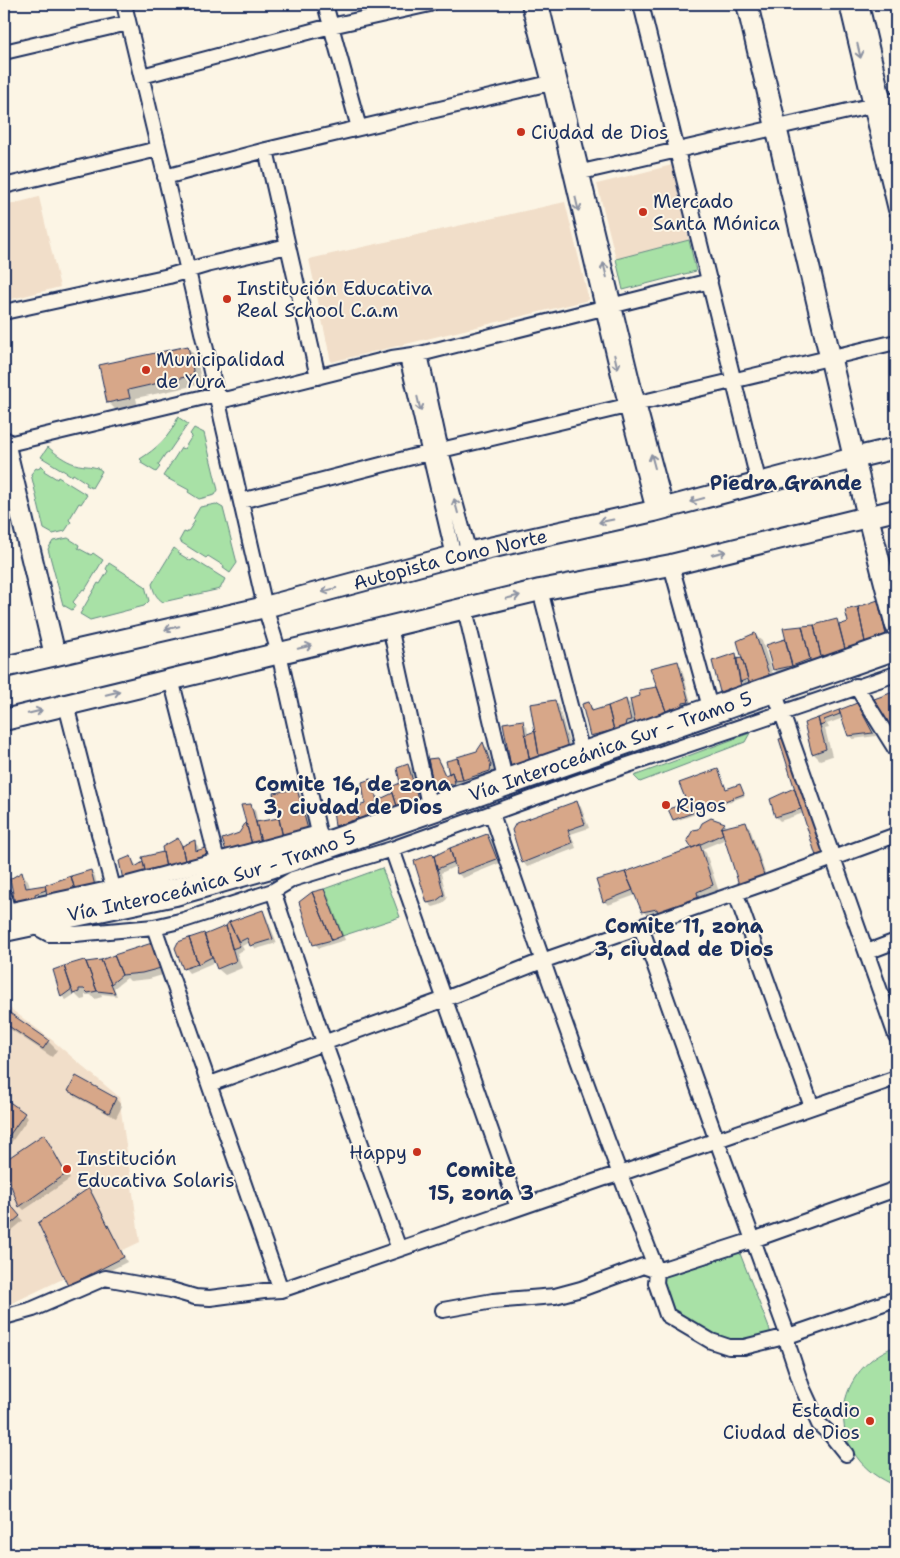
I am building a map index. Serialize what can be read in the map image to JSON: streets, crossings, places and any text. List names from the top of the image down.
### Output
{
  "streets": {
    "highway": ["Vía Interoceánica Sur - Tramo 5"],
    "main road": ["Autopista Cono Norte"]
  },
  "districts": [
    "Piedra Grande",
    "Comite 16, de zona 3, ciudad de Dios",
    "Comite 11, zona 3, ciudad de Dios",
    "Comite 15, zona 3"
  ],
  "places": [
    "Ciudad de Dios",
    "Mercado Santa Mónica",
    "Institución Educativa Real School C.a.m",
    "Municipalidad de Yura",
    "Rigos",
    "Happy",
    "Institución Educativa Solaris",
    "Estadio Ciudad de Dios"
  ]
}
